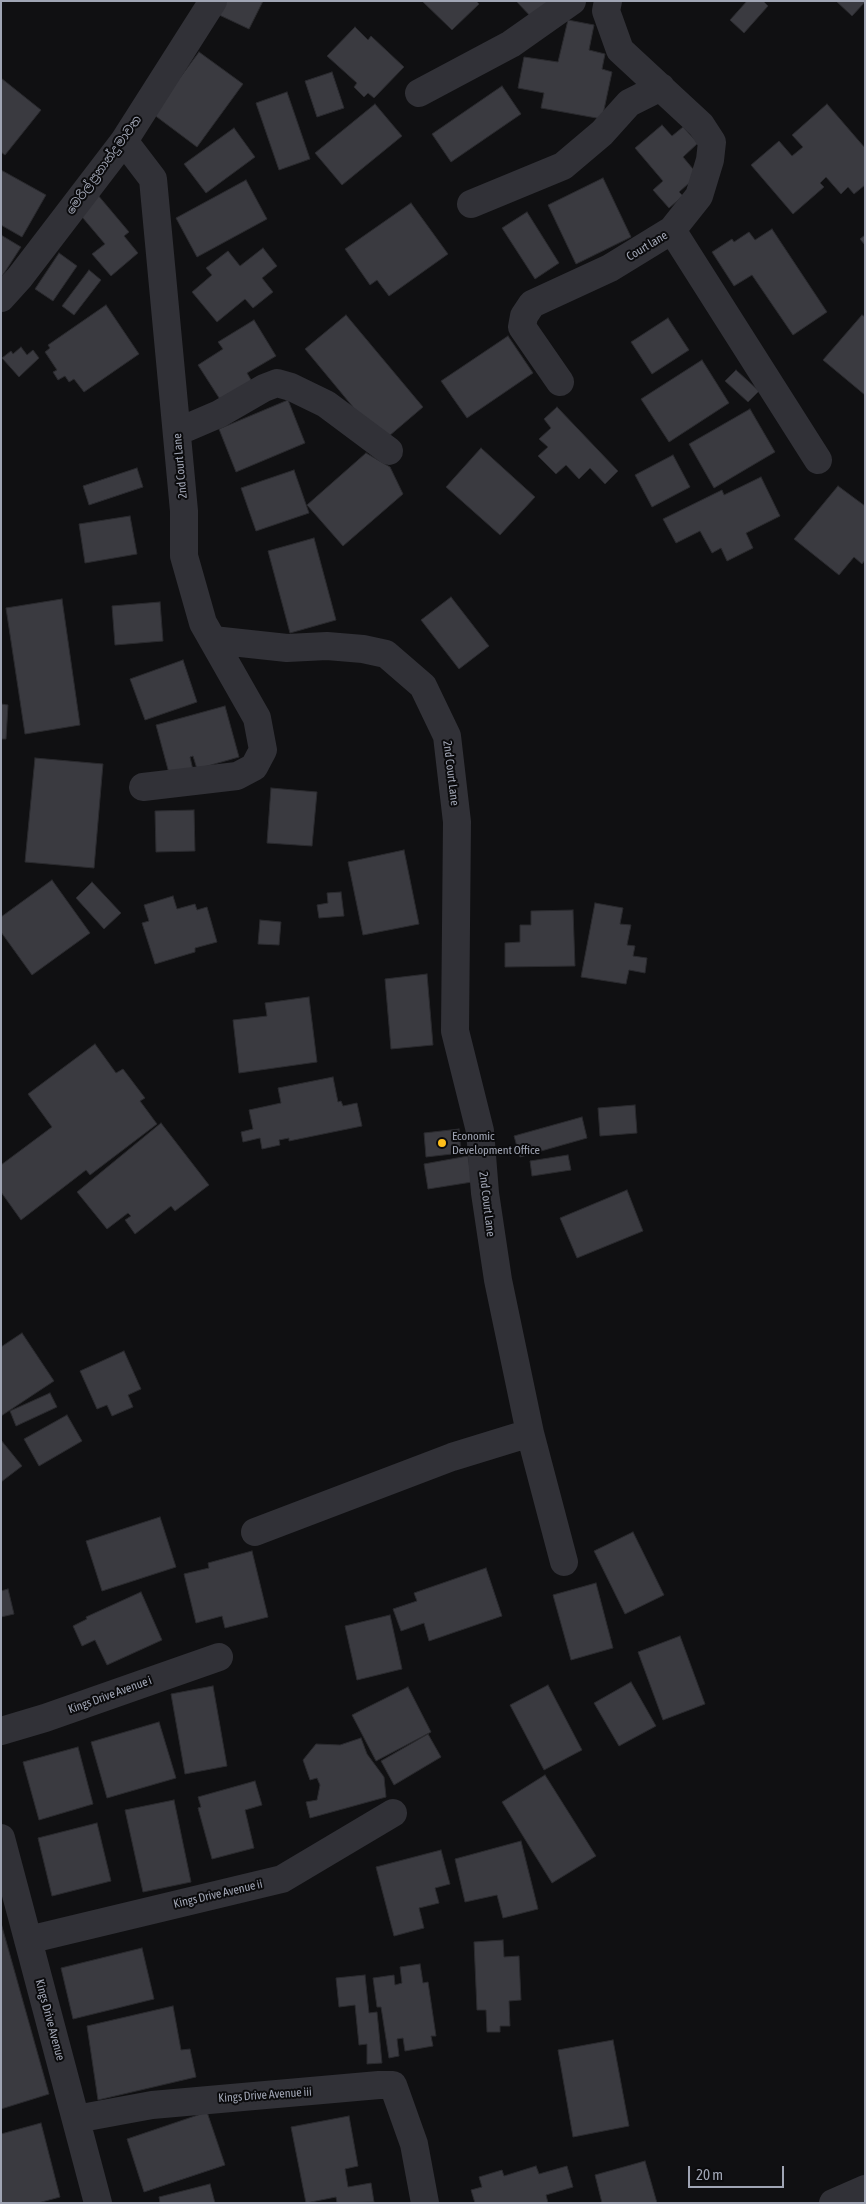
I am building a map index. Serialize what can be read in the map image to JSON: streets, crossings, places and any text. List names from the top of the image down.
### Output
{
  "streets": {
    "street": [
      "මෙරිල් ප්‍රනාන්දු මාවත",
      "Court lane",
      "2nd Court Lane",
      "Kings Drive Avenue i",
      "Kings Drive Avenue ii",
      "Kings Drive Avenue",
      "Kings Drive Avenue iii"
    ]
  },
  "crossings": [
    ["මෙරිල් ප්‍රනාන්දු මාවත", "2nd Court Lane"],
    ["Kings Drive Avenue ii", "Kings Drive Avenue"],
    ["Kings Drive Avenue", "Kings Drive Avenue iii"]
  ],
  "places": ["Economic Development Office"],
  "scale_bar": "20 m"
}
